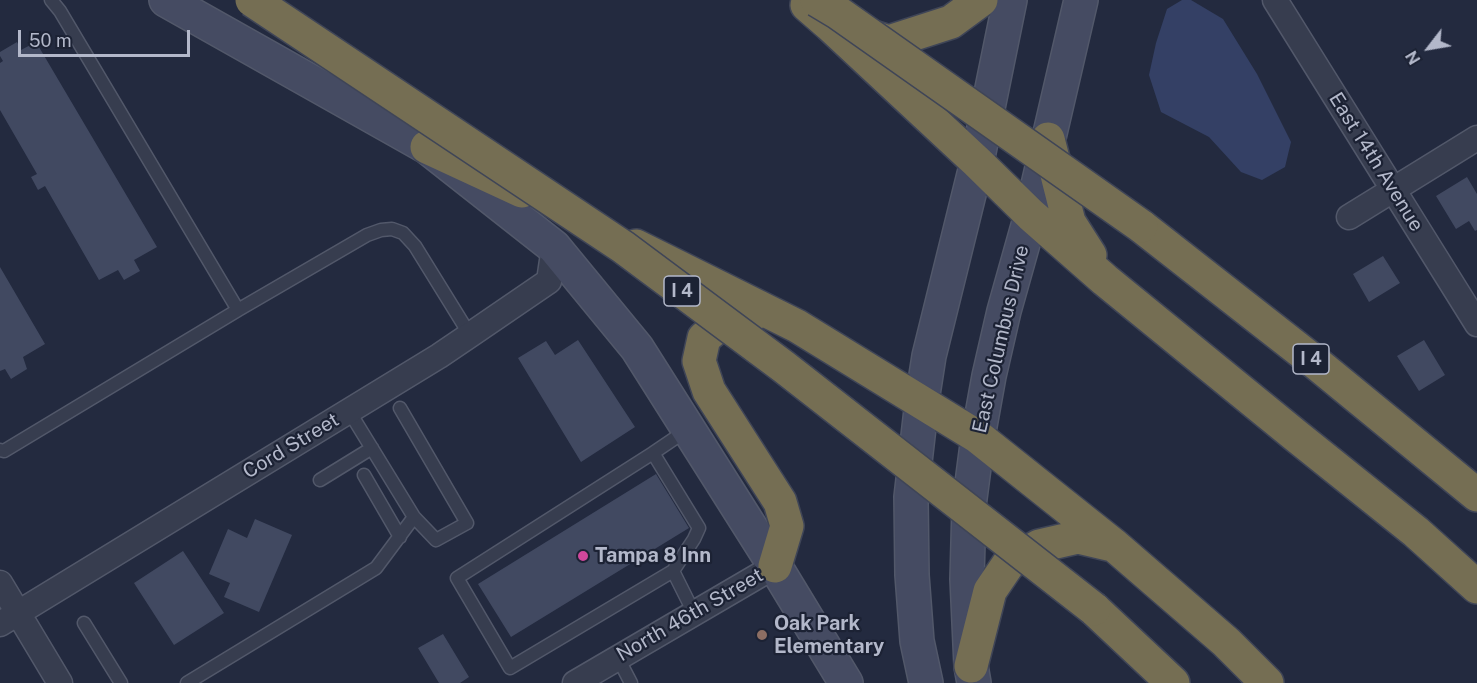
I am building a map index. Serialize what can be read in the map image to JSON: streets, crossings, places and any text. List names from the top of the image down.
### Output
{
  "streets": {
    "highway": ["I 4"],
    "main road": ["East Columbus Drive"],
    "street": ["East 14th Avenue", "Cord Street", "North 46th Street"]
  },
  "places": ["Tampa 8 Inn", "Oak Park Elementary"],
  "scale_bar": "50 m",
  "north": "bottom left"
}
